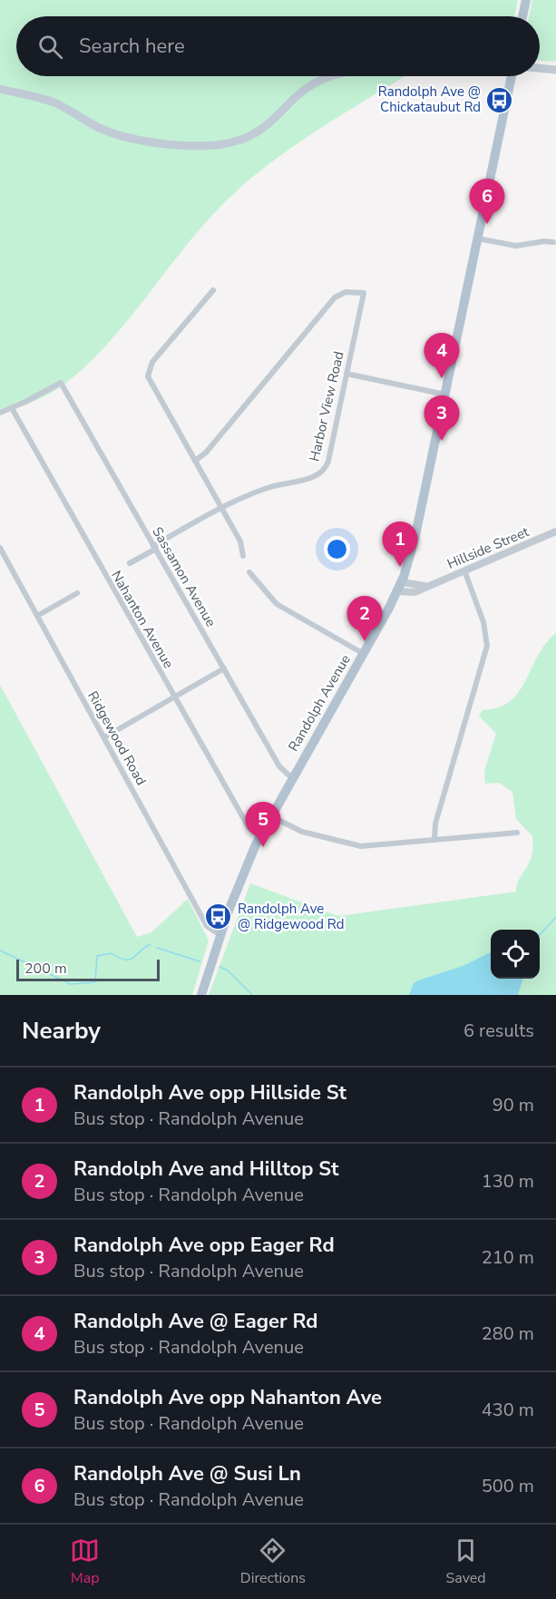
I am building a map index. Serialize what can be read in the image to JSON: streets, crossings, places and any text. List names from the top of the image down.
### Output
{
  "streets": {
    "main road": ["Randolph Avenue"],
    "street": [
      "Harbor View Road",
      "Hillside Street",
      "Sassamon Avenue",
      "Nahanton Avenue",
      "Ridgewood Road"
    ]
  },
  "crossings": [
    ["Harbor View Road", "Sassamon Avenue"],
    ["Hillside Street", "Randolph Avenue"],
    ["Sassamon Avenue", "Nahanton Avenue"],
    ["Sassamon Avenue", "Randolph Avenue"],
    ["Nahanton Avenue", "Randolph Avenue"],
    ["Randolph Avenue", "Ridgewood Road"]
  ],
  "places": {
    "bus stop": ["Randolph Ave @ Chickataubut Rd", "Randolph Ave @ Ridgewood Rd"]
  },
  "scale_bar": "200 m",
  "page": {
    "search": "Search here",
    "pins": [
      "6",
      "4",
      "3",
      "1",
      "2",
      "5"
    ],
    "scale": "200 m",
    "heading": ["Nearby", "6 results"],
    "list": [
      {
        "mark": "1",
        "name": "Randolph Ave opp Hillside St",
        "note": "Bus stop · Randolph Avenue",
        "value": "90 m"
      },
      {
        "mark": "2",
        "name": "Randolph Ave and Hilltop St",
        "note": "Bus stop · Randolph Avenue",
        "value": "130 m"
      },
      {
        "mark": "3",
        "name": "Randolph Ave opp Eager Rd",
        "note": "Bus stop · Randolph Avenue",
        "value": "210 m"
      },
      {
        "mark": "4",
        "name": "Randolph Ave @ Eager Rd",
        "note": "Bus stop · Randolph Avenue",
        "value": "280 m"
      },
      {
        "mark": "5",
        "name": "Randolph Ave opp Nahanton Ave",
        "note": "Bus stop · Randolph Avenue",
        "value": "430 m"
      },
      {
        "mark": "6",
        "name": "Randolph Ave @ Susi Ln",
        "note": "Bus stop · Randolph Avenue",
        "value": "500 m"
      }
    ],
    "nav": ["Map", "Directions", "Saved"]
  }
}
